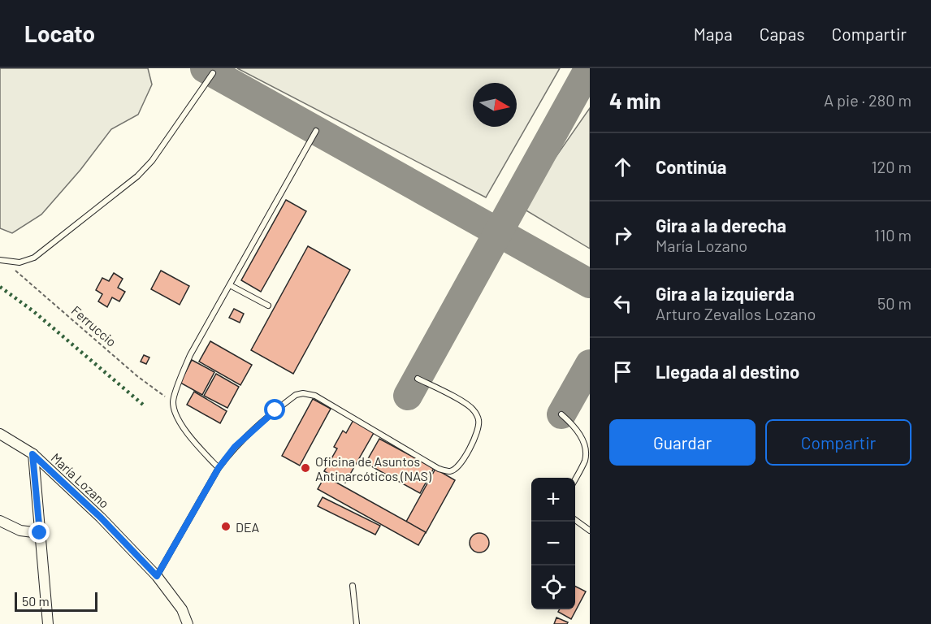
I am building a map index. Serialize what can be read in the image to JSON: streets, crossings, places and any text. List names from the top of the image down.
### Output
{
  "streets": {
    "street": ["María Lozano"],
    "path": ["Ferruccio"]
  },
  "places": ["Oficina de Asuntos Antinarcóticos (NAS)", "DEA"],
  "scale_bar": "50 m",
  "north": "right",
  "page": {
    "header": "Locato",
    "nav": ["Mapa", "Capas", "Compartir"],
    "heading": ["4 min", "A pie · 280 m"],
    "list": [
      ["Continúa", "120 m"],
      ["Gira a la derecha", "María Lozano", "110 m"],
      ["Gira a la izquierda", "Arturo Zevallos Lozano", "50 m"],
      "Llegada al destino"
    ],
    "buttons": ["Guardar", "Compartir"],
    "map_buttons": ["+", "−"],
    "scale": "50 m"
  }
}
